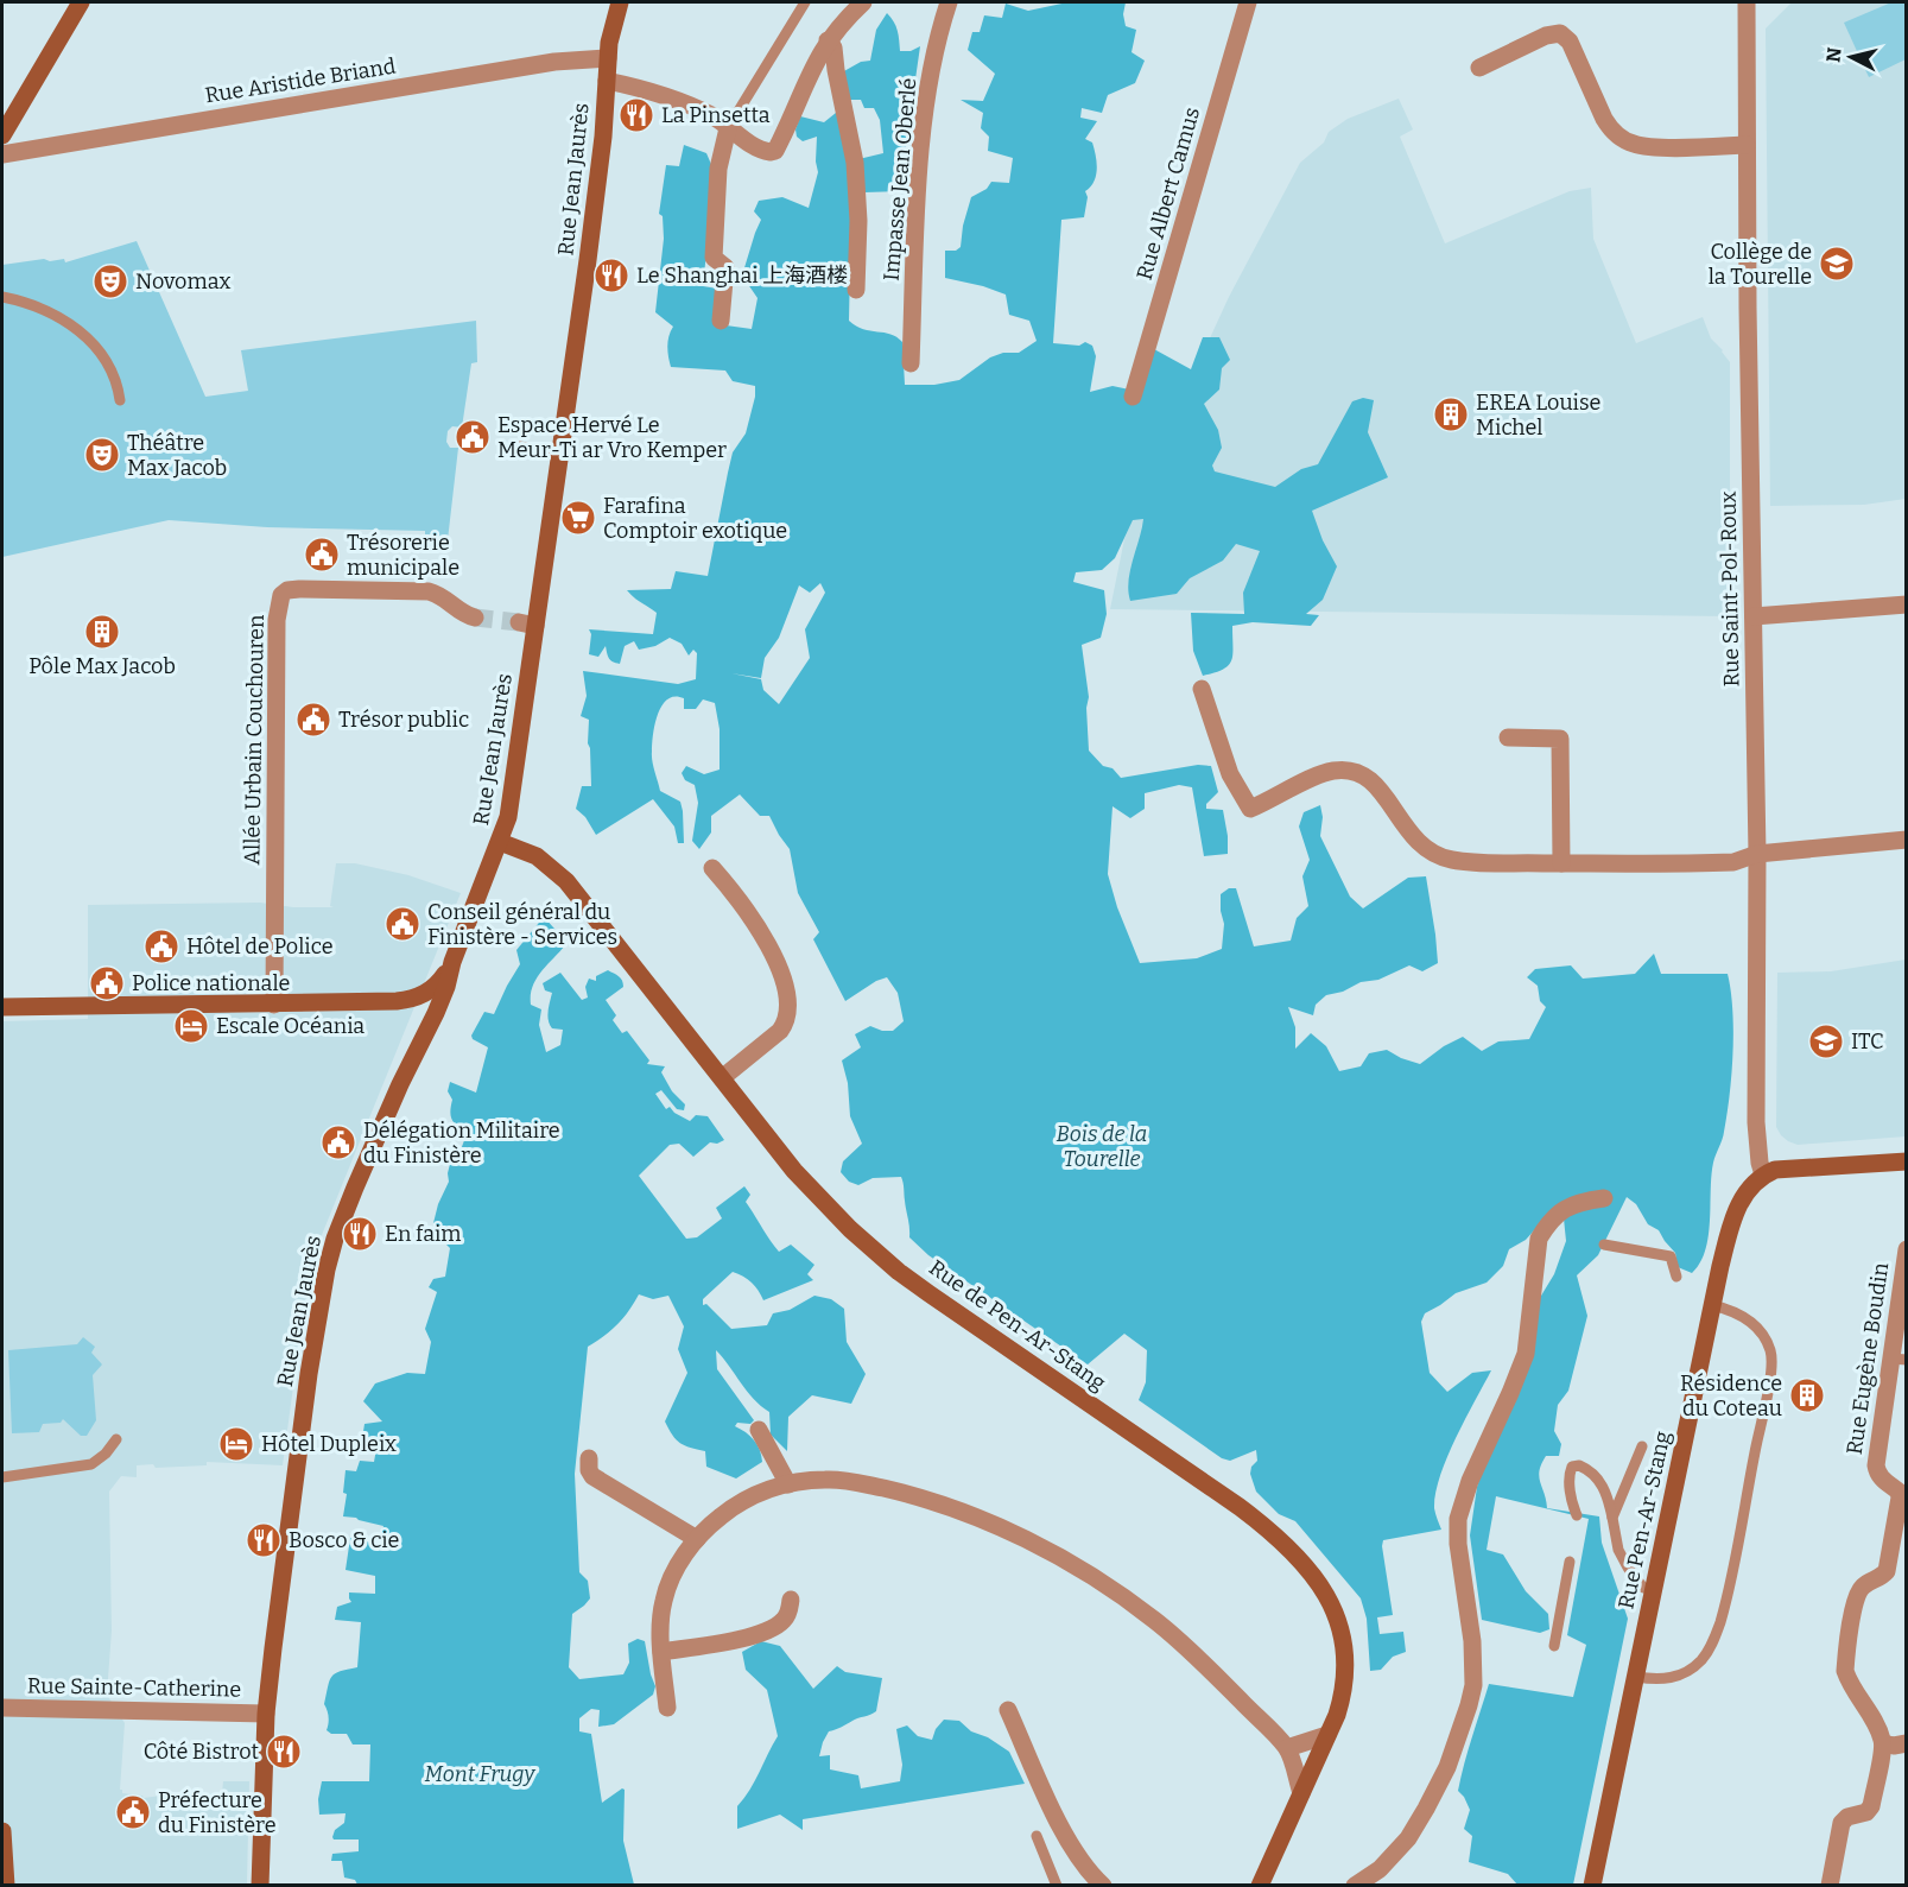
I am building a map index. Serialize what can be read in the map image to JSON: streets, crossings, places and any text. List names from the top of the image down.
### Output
{
  "streets": {
    "street": [
      "Rue Aristide Briand",
      "Rue Jean Jaurès",
      "Impasse Jean Oberlé",
      "Rue Albert Camus",
      "Rue Saint-Pol-Roux",
      "Allée Urbain Couchouren",
      "Rue de Pen-Ar-Stang",
      "Rue Eugène Boudin",
      "Rue Pen-Ar-Stang",
      "Rue Sainte-Catherine"
    ]
  },
  "crossings": [
    ["Rue Aristide Briand", "Rue Jean Jaurès"],
    ["Rue Jean Jaurès", "Rue de Pen-Ar-Stang"],
    ["Rue Jean Jaurès", "Rue Sainte-Catherine"],
    ["Rue Saint-Pol-Roux", "Rue Pen-Ar-Stang"]
  ],
  "parks": ["Bois de la Tourelle", "Mont Frugy"],
  "places": {
    "restaurant": [
      "La Pinsetta",
      "Le Shanghai 上海酒楼",
      "En faim",
      "Bosco & cie",
      "Côté Bistrot"
    ],
    "school or university": ["Collège de la Tourelle", "ITC"],
    "theatre": ["Novomax", "Théâtre Max Jacob"],
    "building": ["EREA Louise Michel", "Pôle Max Jacob", "Résidence du Coteau"],
    "public building": [
      "Espace Hervé Le Meur-Ti ar Vro Kemper",
      "Trésorerie municipale",
      "Trésor public",
      "Conseil général du Finistère - Services",
      "Hôtel de Police",
      "Police nationale",
      "Délégation Militaire du Finistère",
      "Préfecture du Finistère"
    ],
    "supermarket": ["Farafina Comptoir exotique"],
    "hotel": ["Escale Océania", "Hôtel Dupleix"]
  },
  "north": "left"
}
